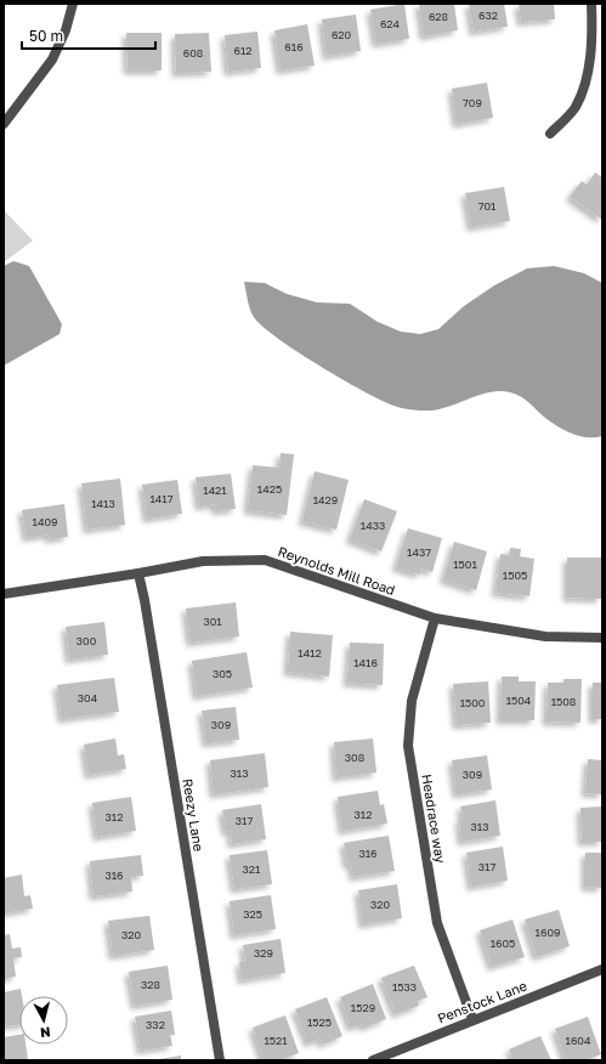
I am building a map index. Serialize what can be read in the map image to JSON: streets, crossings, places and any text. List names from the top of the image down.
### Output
{
  "streets": {
    "street": [
      "Reynolds Mill Road",
      "Reezy Lane",
      "Headrace way",
      "Penstock Lane"
    ]
  },
  "crossings": [
    ["Reynolds Mill Road", "Reezy Lane"],
    ["Reynolds Mill Road", "Headrace way"],
    ["Headrace way", "Penstock Lane"]
  ],
  "house_numbers": [
    "632",
    "628",
    "624",
    "620",
    "616",
    "612",
    "608",
    "709",
    "701",
    "1425",
    "1421",
    "1417",
    "1429",
    "1413",
    "1409",
    "1433",
    "1437",
    "1501",
    "1505",
    "301",
    "300",
    "1412",
    "1416",
    "305",
    "304",
    "1504",
    "1508",
    "1500",
    "309",
    "308",
    "313",
    "309",
    "312",
    "312",
    "317",
    "313",
    "316",
    "317",
    "321",
    "316",
    "320",
    "325",
    "1609",
    "320",
    "1605",
    "329",
    "328",
    "1533",
    "1529",
    "1525",
    "332",
    "1521",
    "1604"
  ],
  "scale_bar": "50 m",
  "north": "bottom"
}
